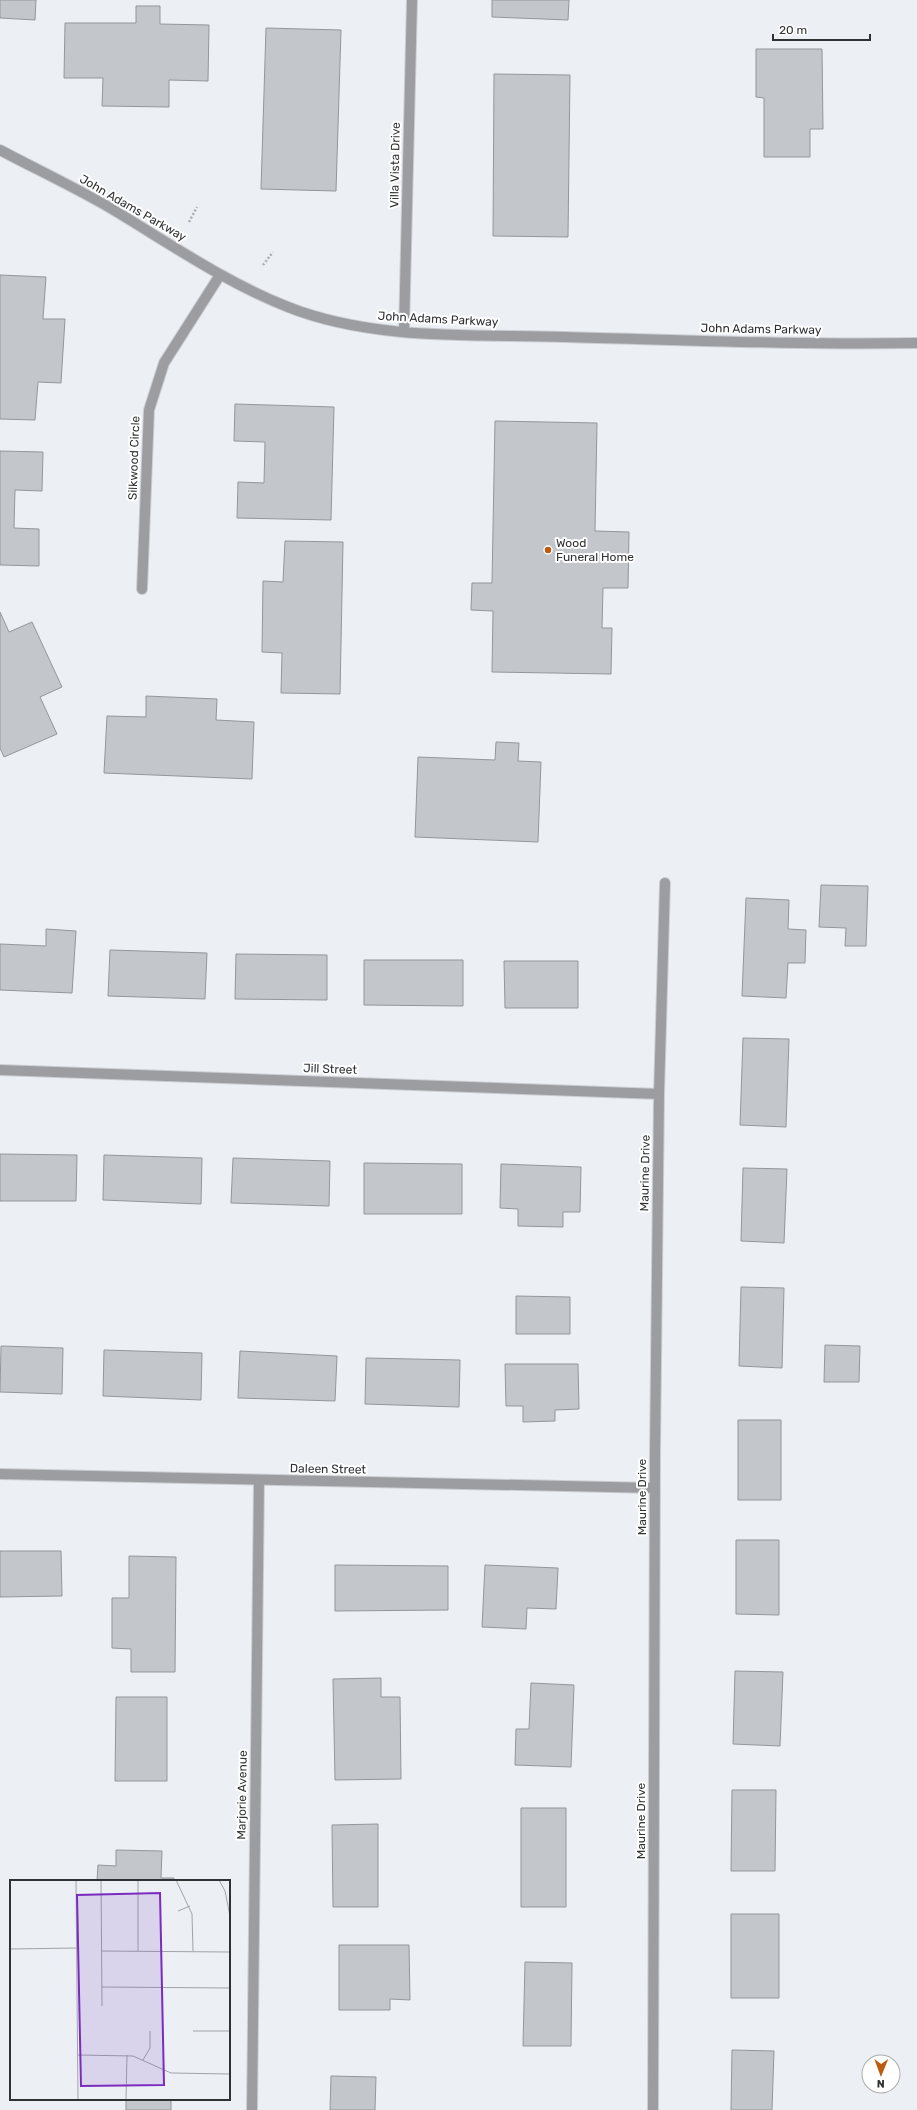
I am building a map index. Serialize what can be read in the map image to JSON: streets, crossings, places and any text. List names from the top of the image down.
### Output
{
  "streets": {
    "street": [
      "Villa Vista Drive",
      "John Adams Parkway",
      "Silkwood Circle",
      "Jill Street",
      "Maurine Drive",
      "Daleen Street",
      "Marjorie Avenue"
    ]
  },
  "crossings": [
    ["Villa Vista Drive", "John Adams Parkway"],
    ["John Adams Parkway", "Silkwood Circle"],
    ["Jill Street", "Maurine Drive"],
    ["Maurine Drive", "Daleen Street"],
    ["Daleen Street", "Marjorie Avenue"]
  ],
  "places": ["Wood Funeral Home"],
  "scale_bar": "20 m",
  "north": "bottom"
}
